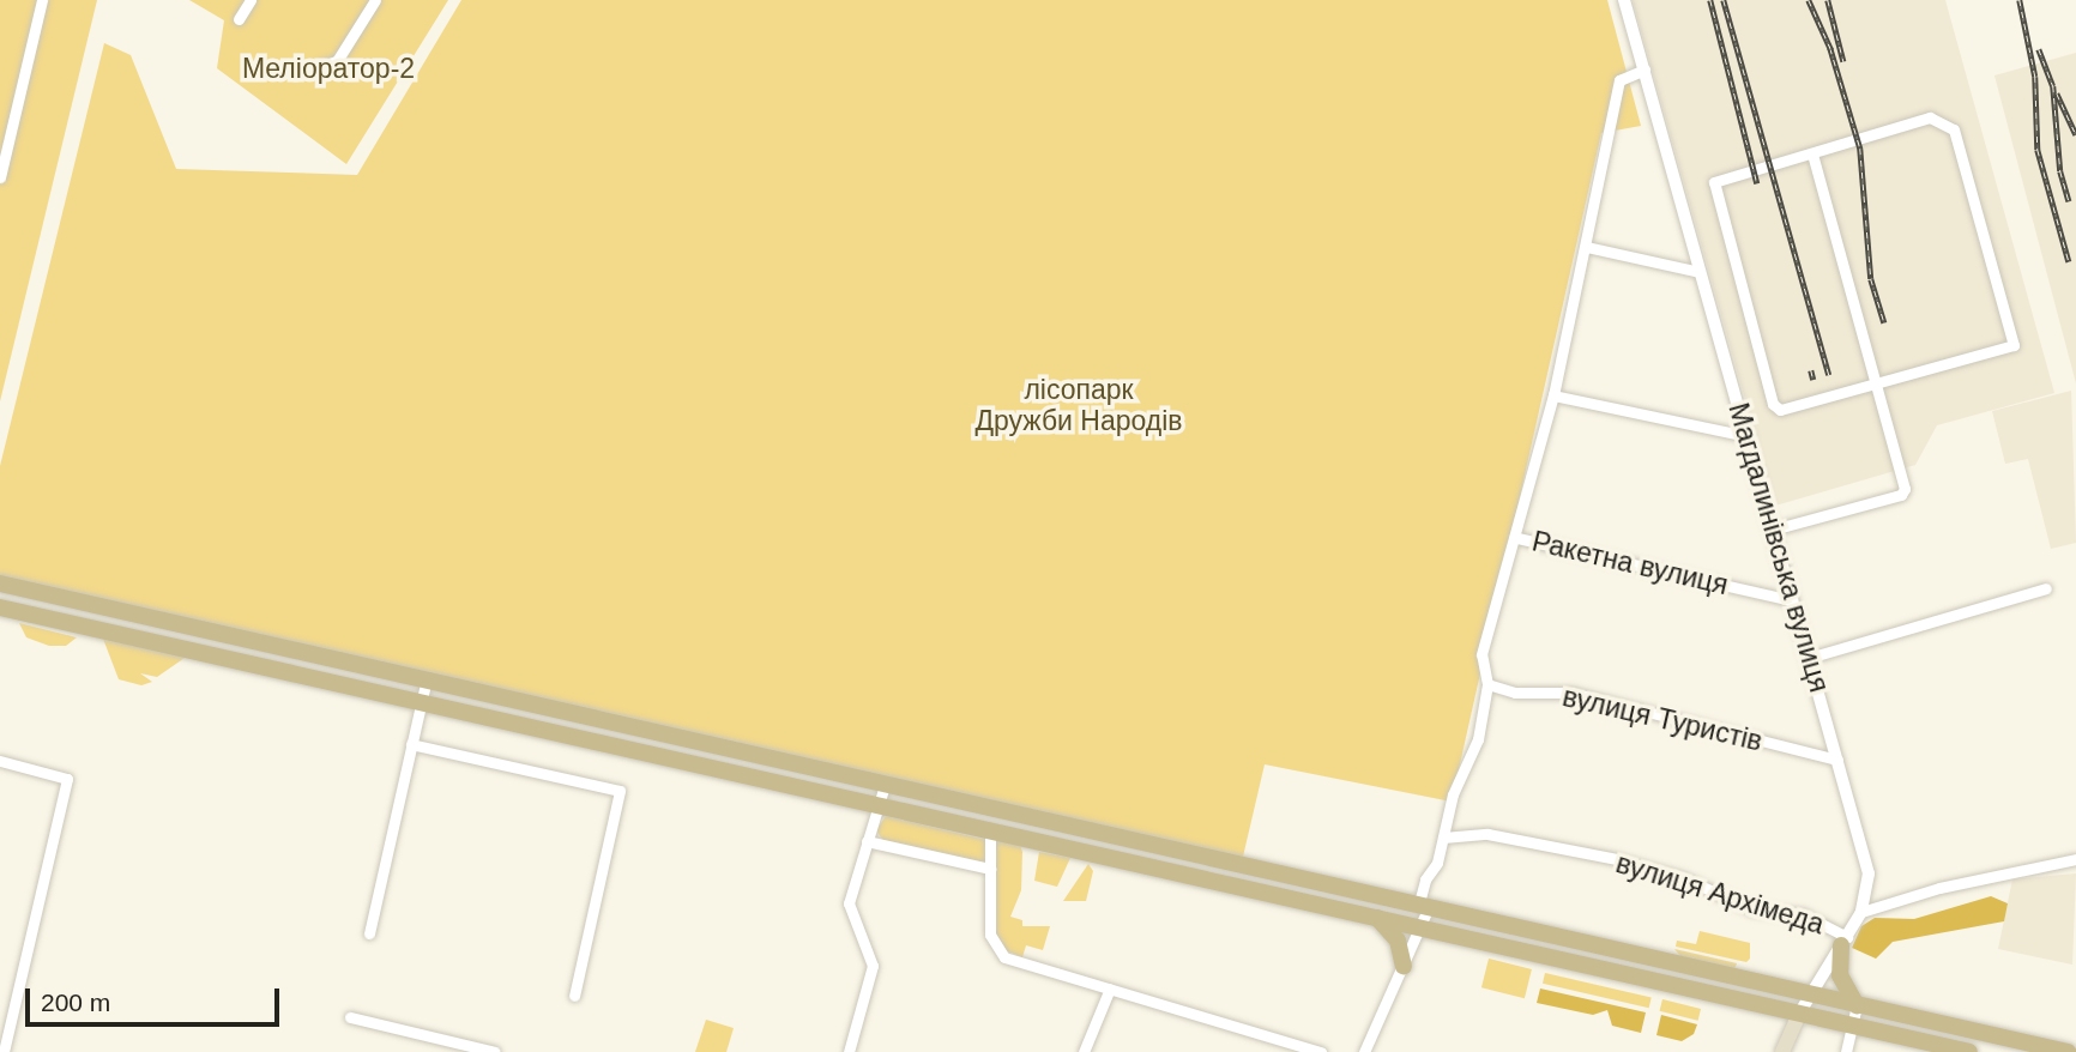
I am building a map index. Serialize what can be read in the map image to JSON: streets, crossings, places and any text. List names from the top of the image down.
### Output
{
  "streets": {
    "street": [
      "Магдалинівська вулиця",
      "Ракетна вулиця",
      "вулиця Туристів",
      "вулиця Архімеда"
    ]
  },
  "crossings": [
    ["Магдалинівська вулиця", "Ракетна вулиця"],
    ["Магдалинівська вулиця", "вулиця Туристів"],
    ["Магдалинівська вулиця", "вулиця Архімеда"]
  ],
  "parks": ["Меліоратор-2", "лісопарк Дружби Народів"],
  "scale_bar": "200 m"
}
